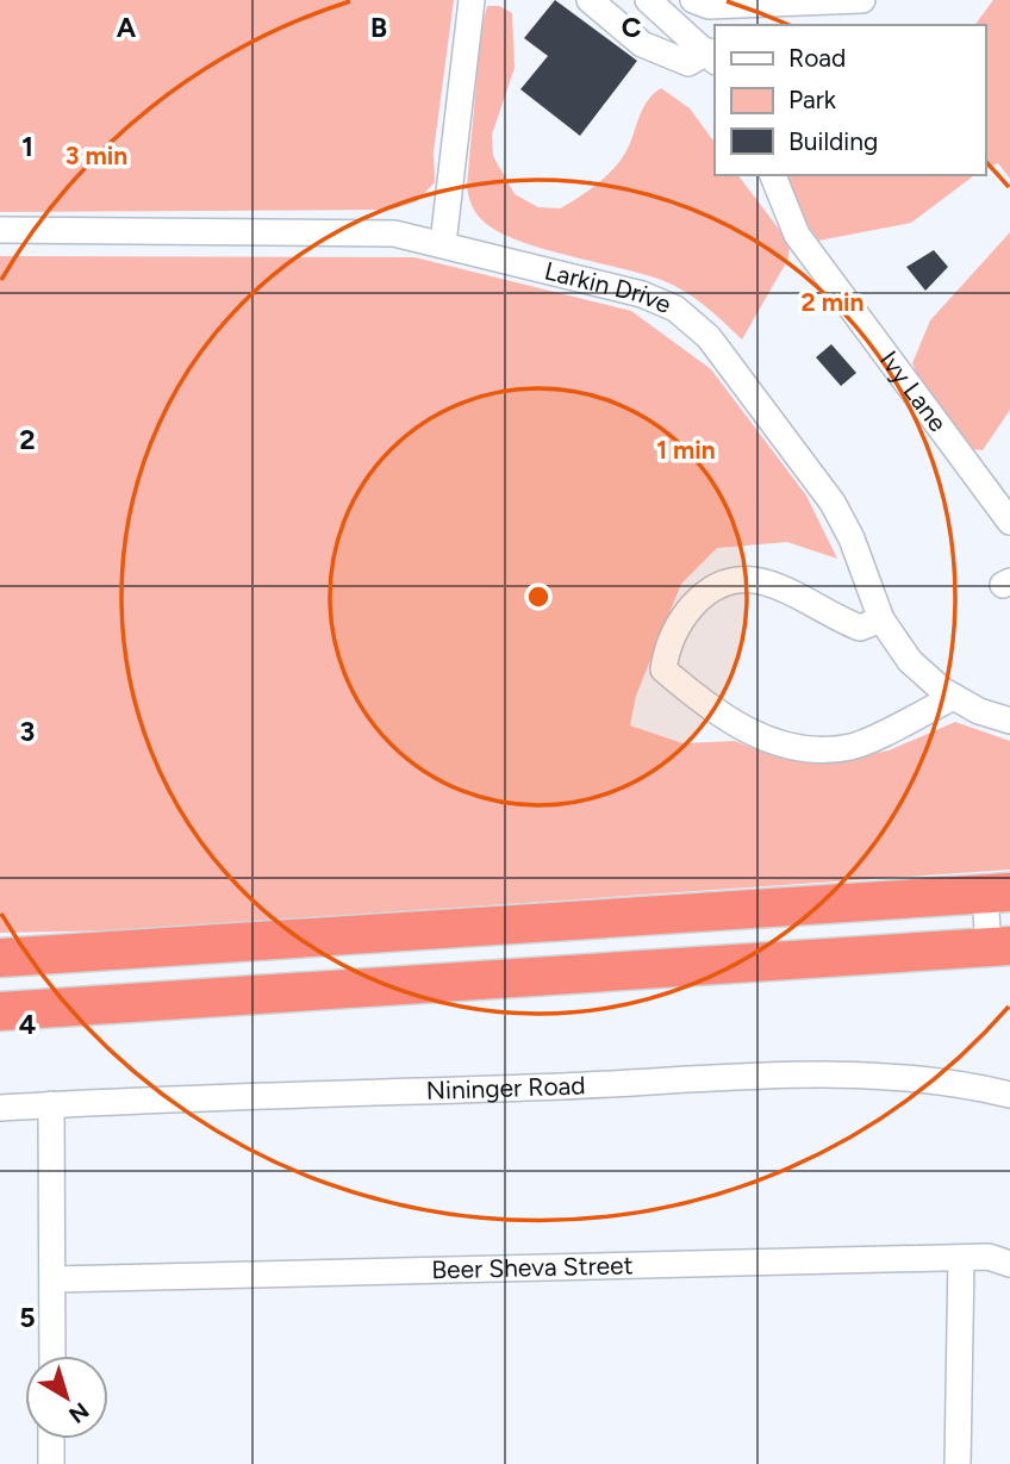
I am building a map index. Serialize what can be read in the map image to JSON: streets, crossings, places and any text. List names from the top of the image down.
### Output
{
  "streets": {
    "street": [
      "Larkin Drive",
      "Ivy Lane",
      "Nininger Road",
      "Beer Sheva Street"
    ]
  },
  "legend": ["Road", "Park", "Building"],
  "north": "bottom right",
  "grid": {
    "columns": ["A", "B", "C"],
    "rows": [
      "1",
      "2",
      "3",
      "4",
      "5"
    ]
  },
  "rings": ["3 min", "2 min", "1 min"]
}
